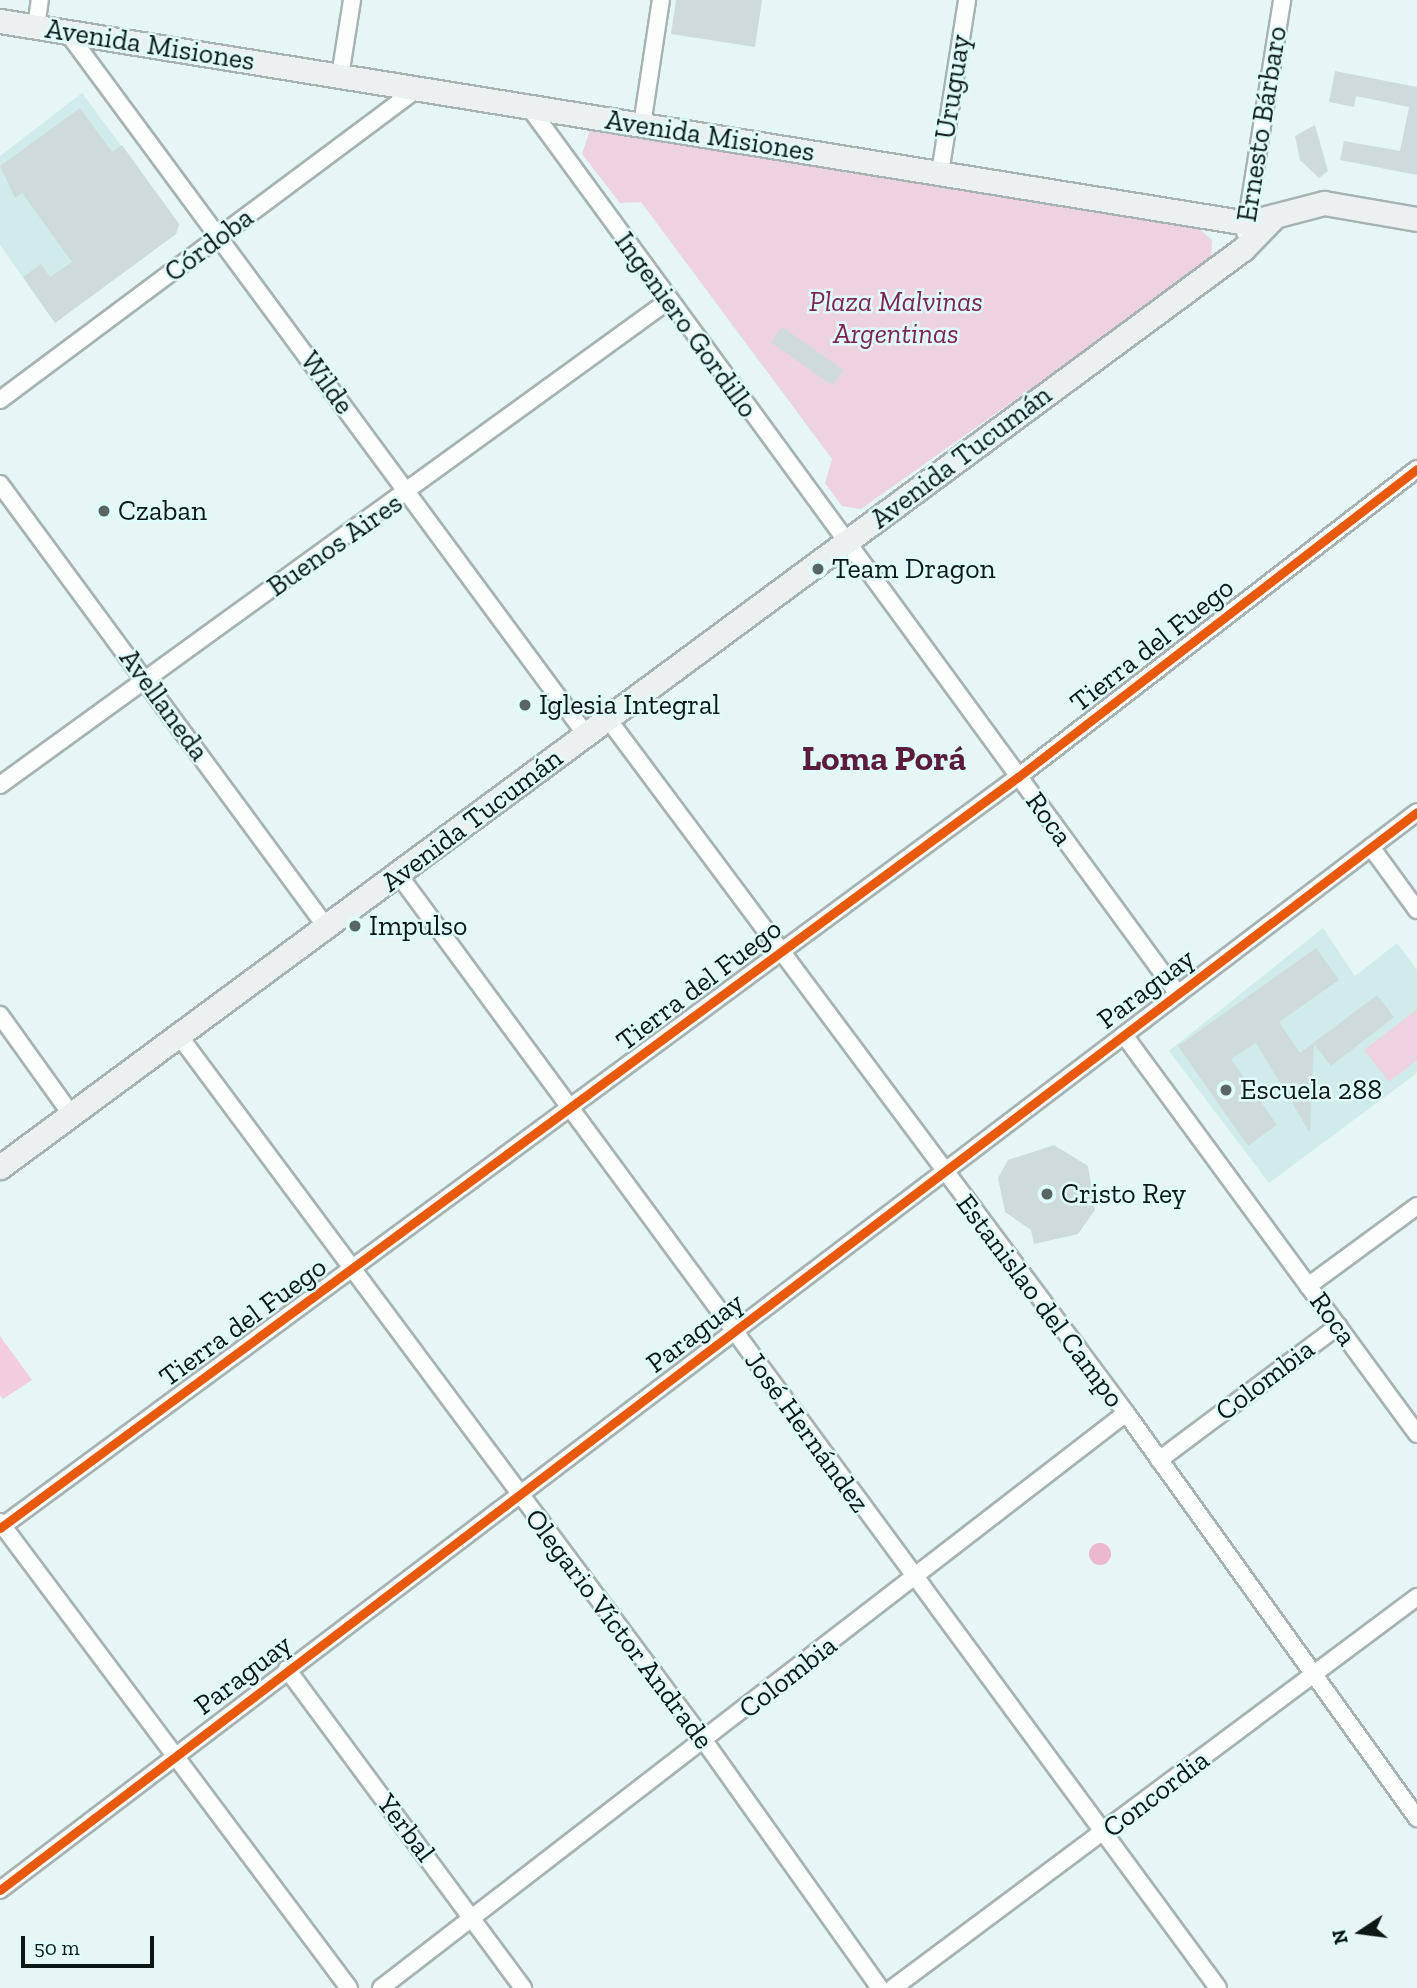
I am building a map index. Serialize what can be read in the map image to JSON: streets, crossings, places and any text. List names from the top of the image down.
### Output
{
  "streets": {
    "main road": ["Avenida Misiones", "Avenida Tucumán"],
    "street": [
      "Uruguay",
      "Ernesto Bárbaro",
      "Córdoba",
      "Ingeniero Gordillo",
      "Wilde",
      "Buenos Aires",
      "Tierra del Fuego",
      "Avellaneda",
      "Roca",
      "Paraguay",
      "Estanislao del Campo",
      "Colombia",
      "José Hernández",
      "Olegario Víctor Andrade",
      "Concordia",
      "Yerbal"
    ]
  },
  "crossings": [
    ["Avenida Misiones", "Uruguay"],
    ["Avenida Misiones", "Ernesto Bárbaro"],
    ["Avenida Misiones", "Córdoba"],
    ["Avenida Misiones", "Ingeniero Gordillo"],
    ["Avenida Misiones", "Wilde"],
    ["Avenida Misiones", "Avenida Tucumán"],
    ["Ernesto Bárbaro", "Avenida Tucumán"],
    ["Córdoba", "Wilde"],
    ["Ingeniero Gordillo", "Avenida Tucumán"],
    ["Ingeniero Gordillo", "Buenos Aires"],
    ["Ingeniero Gordillo", "Roca"],
    ["Wilde", "Avenida Tucumán"],
    ["Wilde", "Buenos Aires"],
    ["Avenida Tucumán", "Avellaneda"],
    ["Avenida Tucumán", "Roca"],
    ["Avenida Tucumán", "Estanislao del Campo"],
    ["Avenida Tucumán", "José Hernández"],
    ["Avenida Tucumán", "Olegario Víctor Andrade"],
    ["Buenos Aires", "Avellaneda"],
    ["Tierra del Fuego", "Roca"],
    ["Tierra del Fuego", "Estanislao del Campo"],
    ["Tierra del Fuego", "José Hernández"],
    ["Tierra del Fuego", "Olegario Víctor Andrade"],
    ["Roca", "Paraguay"],
    ["Roca", "Colombia"],
    ["Paraguay", "Estanislao del Campo"],
    ["Paraguay", "José Hernández"],
    ["Paraguay", "Olegario Víctor Andrade"],
    ["Paraguay", "Yerbal"],
    ["Estanislao del Campo", "Colombia"],
    ["Estanislao del Campo", "Concordia"],
    ["Colombia", "José Hernández"],
    ["Colombia", "Olegario Víctor Andrade"],
    ["Colombia", "Yerbal"],
    ["José Hernández", "Concordia"]
  ],
  "districts": ["Loma Porá"],
  "parks": ["Plaza Malvinas Argentinas"],
  "places": [
    "Czaban",
    "Team Dragon",
    "Iglesia Integral",
    "Impulso",
    "Escuela 288",
    "Cristo Rey"
  ],
  "scale_bar": "50 m",
  "north": "left"
}
